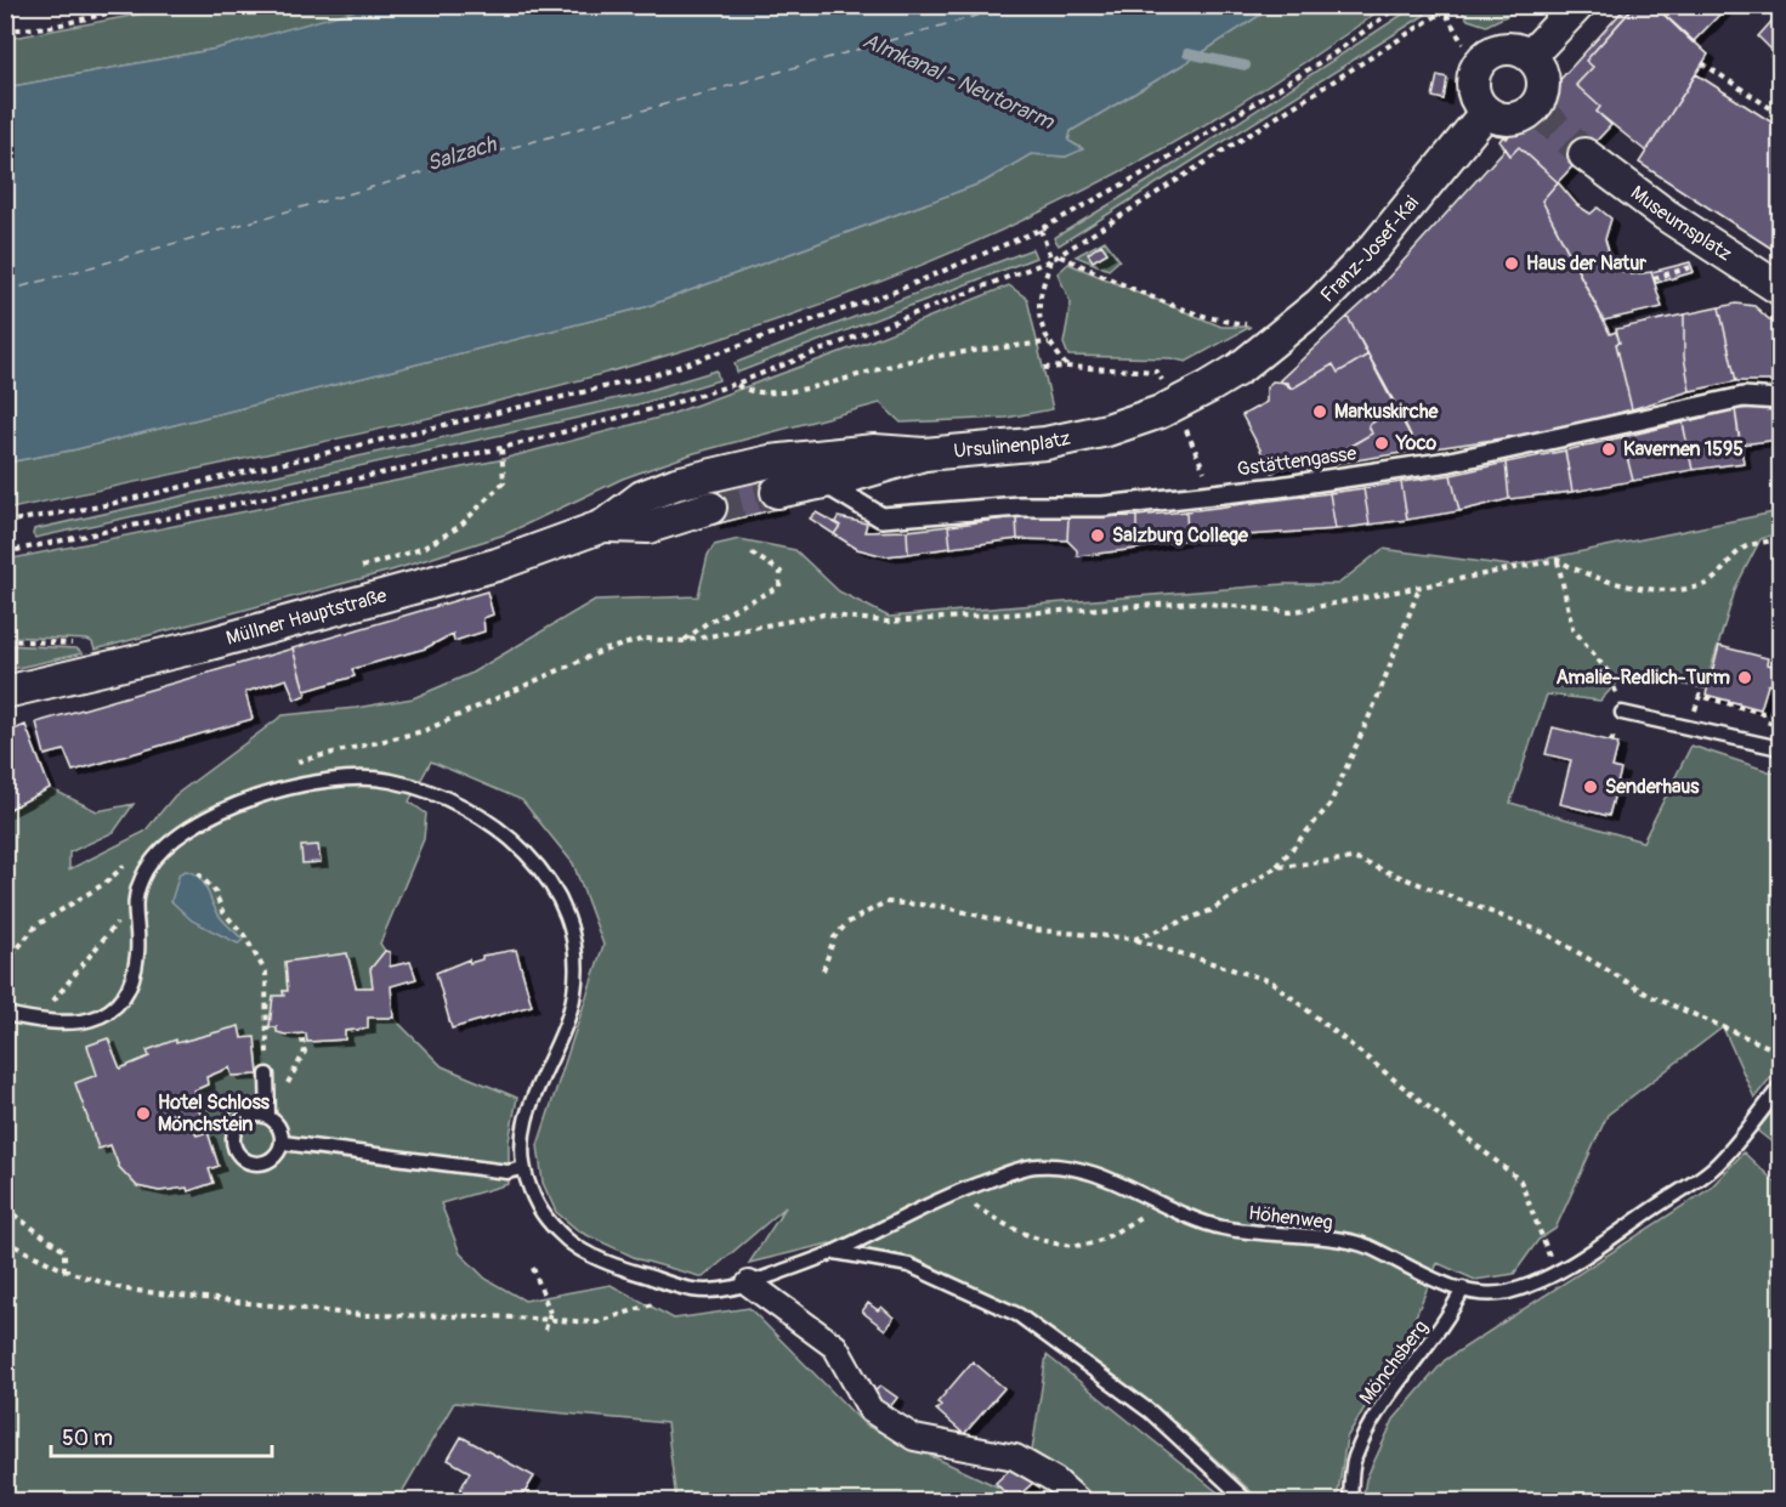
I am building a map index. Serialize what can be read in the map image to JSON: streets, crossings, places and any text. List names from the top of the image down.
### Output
{
  "streets": {
    "street": [
      "Museumsplatz",
      "Franz-Josef-Kai",
      "Ursulinenplatz",
      "Gstättengasse",
      "Müllner Hauptstraße"
    ],
    "lane": ["Höhenweg", "Mönchsberg"]
  },
  "crossings": [
    ["Franz-Josef-Kai", "Ursulinenplatz"],
    ["Ursulinenplatz", "Gstättengasse"],
    ["Ursulinenplatz", "Müllner Hauptstraße"],
    ["Höhenweg", "Mönchsberg"]
  ],
  "water": ["Almkanal - Neutorarm", "Salzach"],
  "places": [
    "Haus der Natur",
    "Markuskirche",
    "Yoco",
    "Kavernen 1595",
    "Salzburg College",
    "Amalie-Redlich-Turm",
    "Senderhaus",
    "Hotel Schloss Mönchstein"
  ],
  "scale_bar": "50 m"
}
